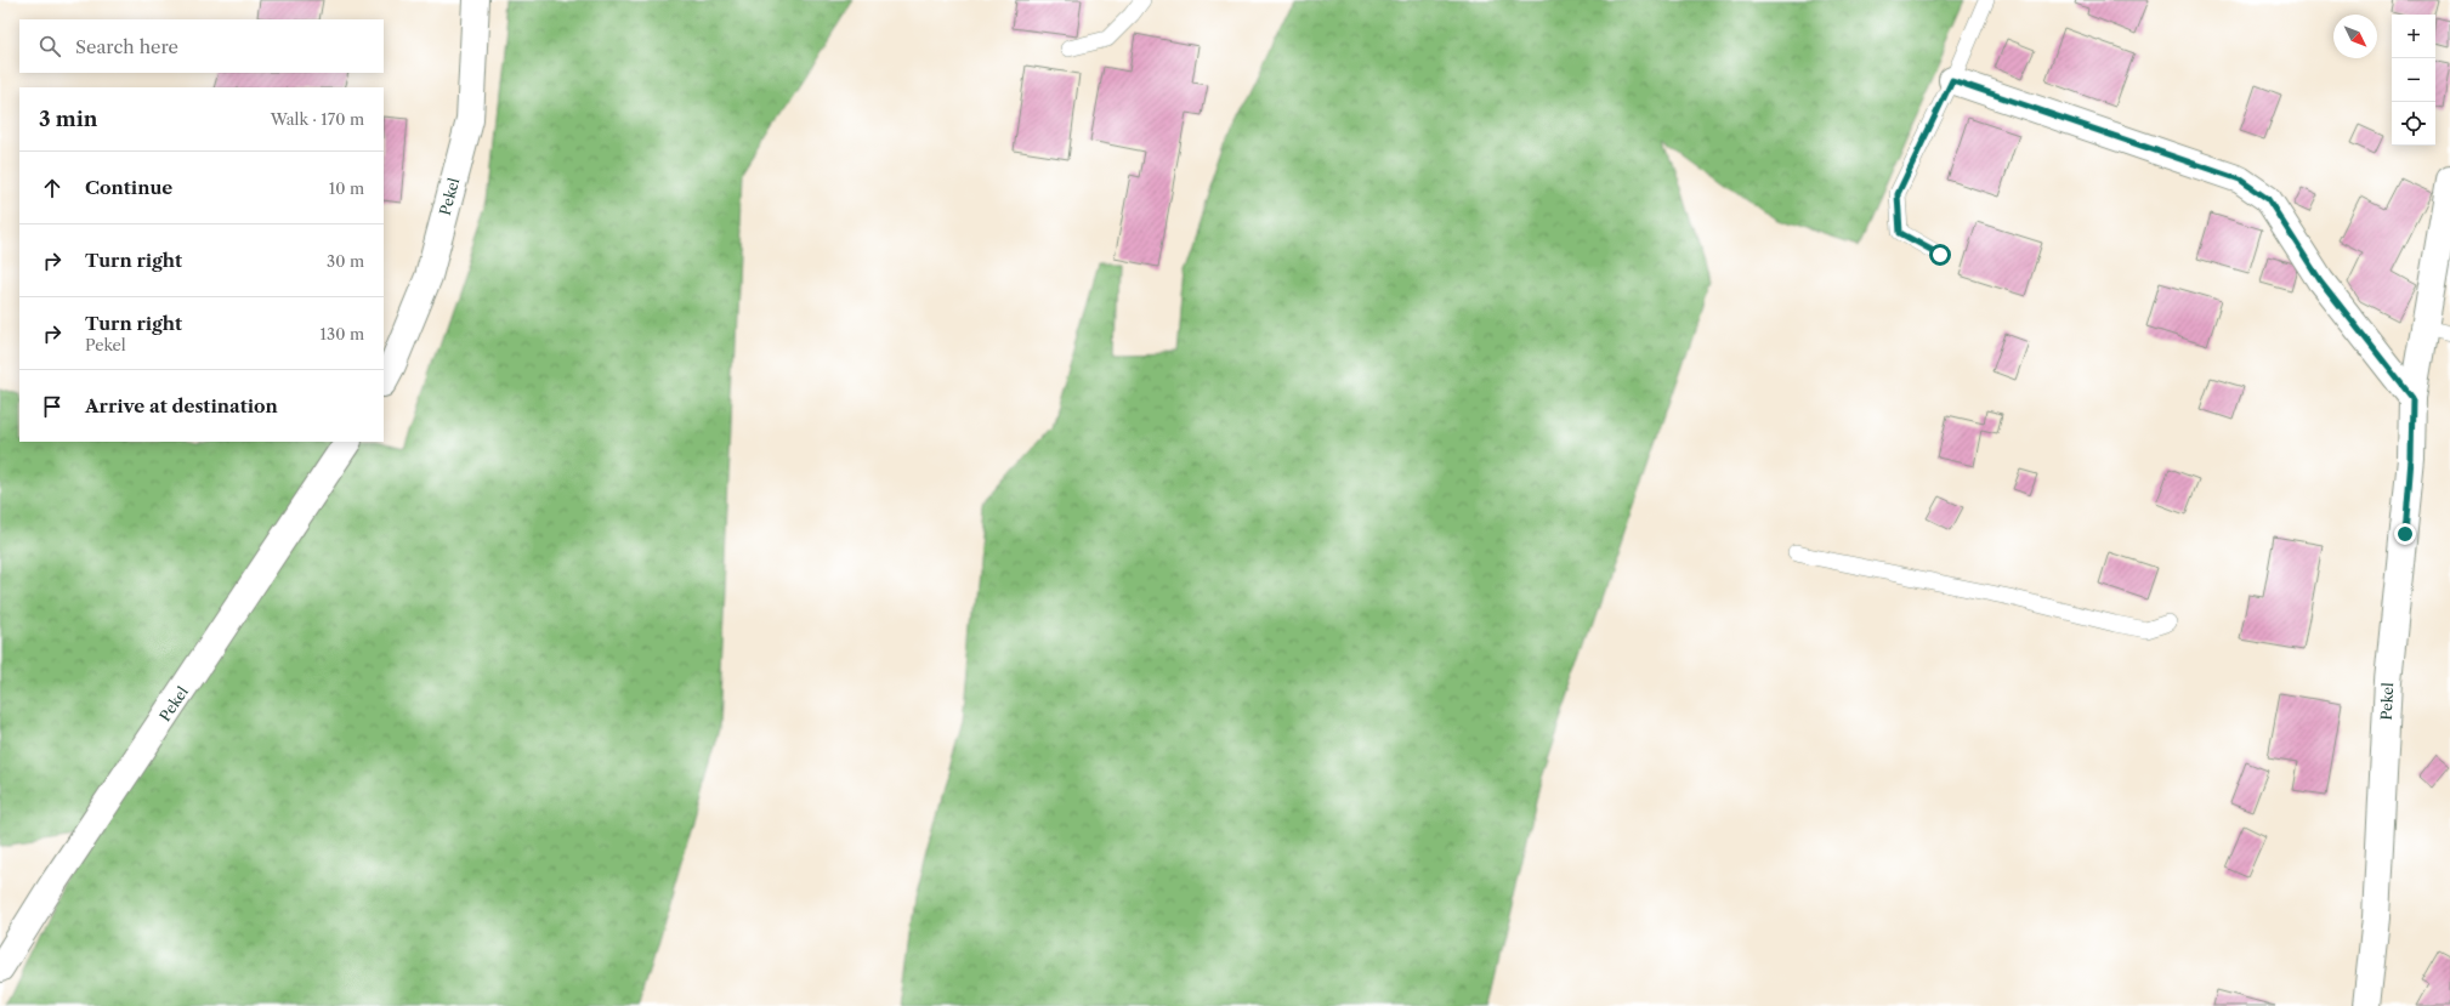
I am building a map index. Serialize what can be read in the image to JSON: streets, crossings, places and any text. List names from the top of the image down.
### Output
{
  "streets": {
    "street": ["Pekel"]
  },
  "north": "bottom right",
  "page": {
    "map_buttons": ["+", "−"],
    "search": "Search here",
    "heading": ["3 min", "Walk · 170 m"],
    "list": [
      ["Continue", "10 m"],
      ["Turn right", "30 m"],
      ["Turn right", "Pekel", "130 m"],
      "Arrive at destination"
    ]
  }
}
